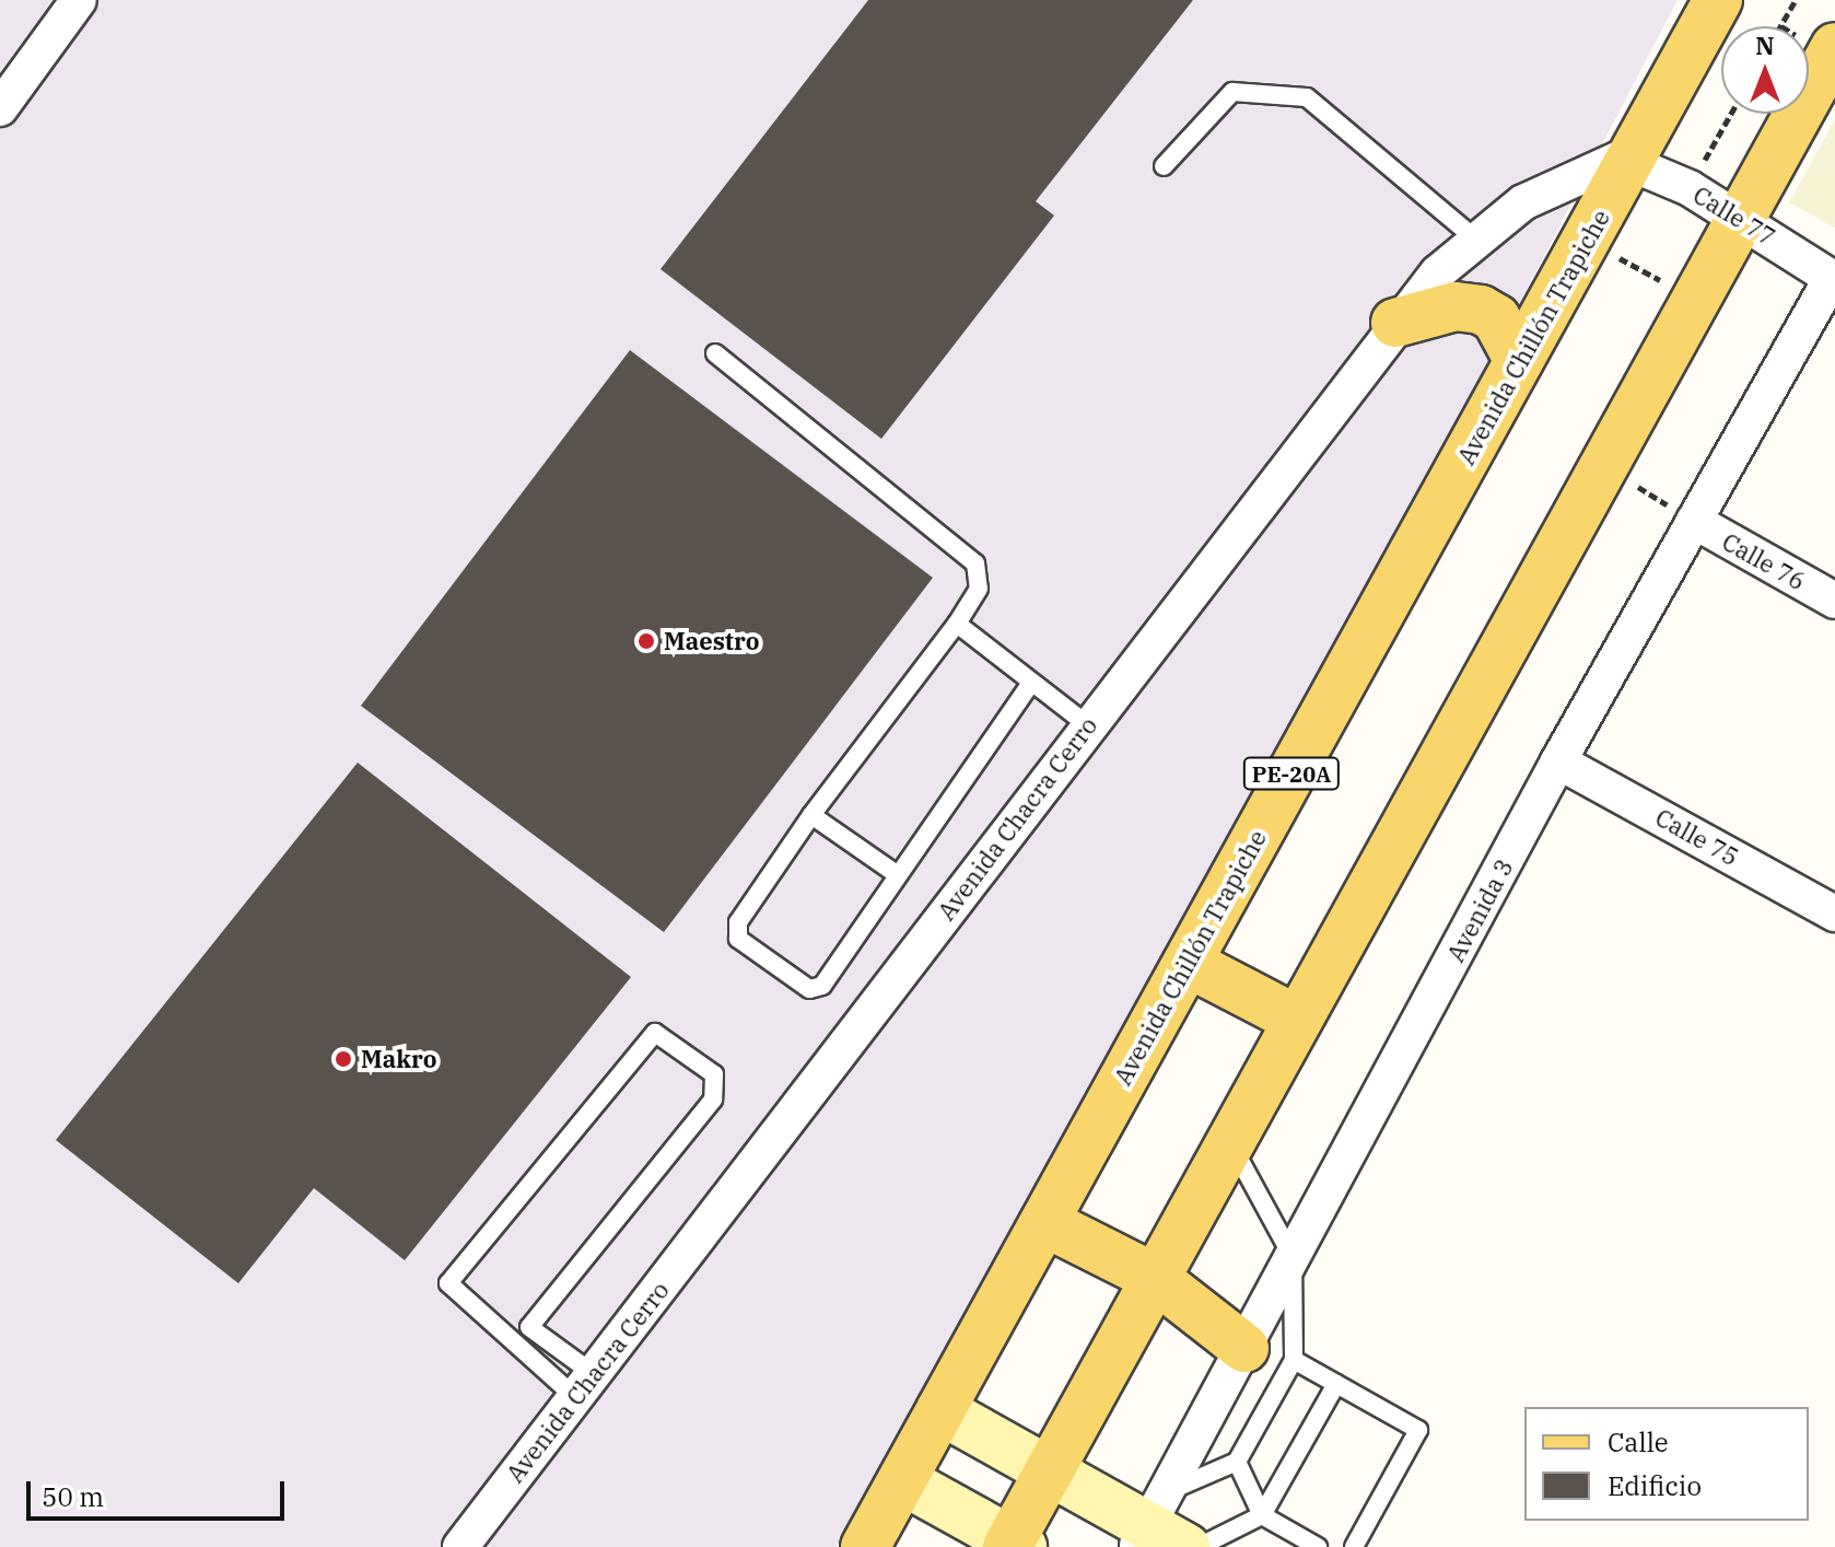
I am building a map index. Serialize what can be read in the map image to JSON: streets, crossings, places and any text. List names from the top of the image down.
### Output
{
  "streets": {
    "main road": ["Avenida Chillón Trapiche", "PE-20A"],
    "street": [
      "Calle 77",
      "Calle 76",
      "Avenida Chacra Cerro",
      "Calle 75",
      "Avenida 3"
    ]
  },
  "crossings": [
    ["Calle 77", "Avenida Chillón Trapiche"],
    ["Calle 77", "Avenida Chacra Cerro"],
    ["Calle 77", "Avenida 3"],
    ["Avenida Chillón Trapiche", "Avenida Chacra Cerro"],
    ["Calle 76", "Avenida 3"],
    ["Calle 75", "Avenida 3"]
  ],
  "places": ["Maestro", "Makro"],
  "legend": ["Calle", "Edificio"],
  "scale_bar": "50 m",
  "north": "top"
}
